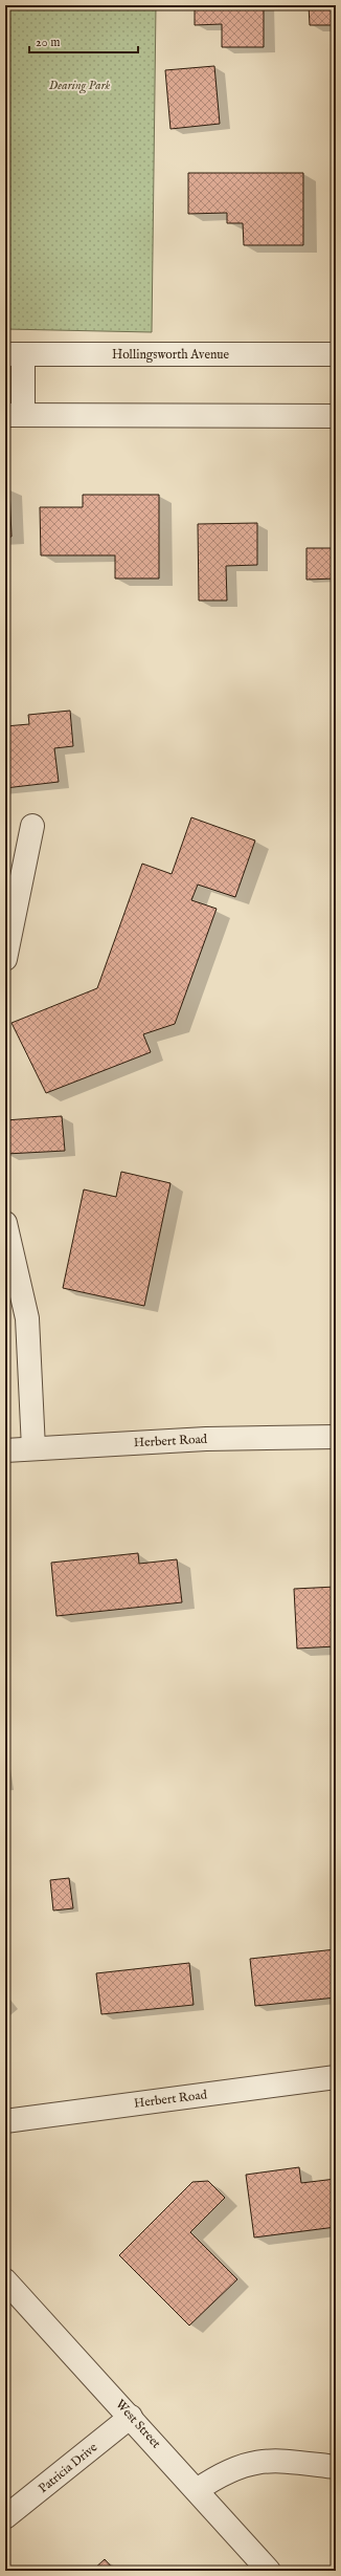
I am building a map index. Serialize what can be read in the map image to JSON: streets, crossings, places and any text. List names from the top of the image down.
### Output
{
  "streets": {
    "street": [
      "Hollingsworth Avenue",
      "Herbert Road",
      "West Street",
      "Patricia Drive"
    ]
  },
  "crossings": [
    ["West Street", "Patricia Drive"]
  ],
  "parks": ["Dearing Park"],
  "scale_bar": "20 m"
}
